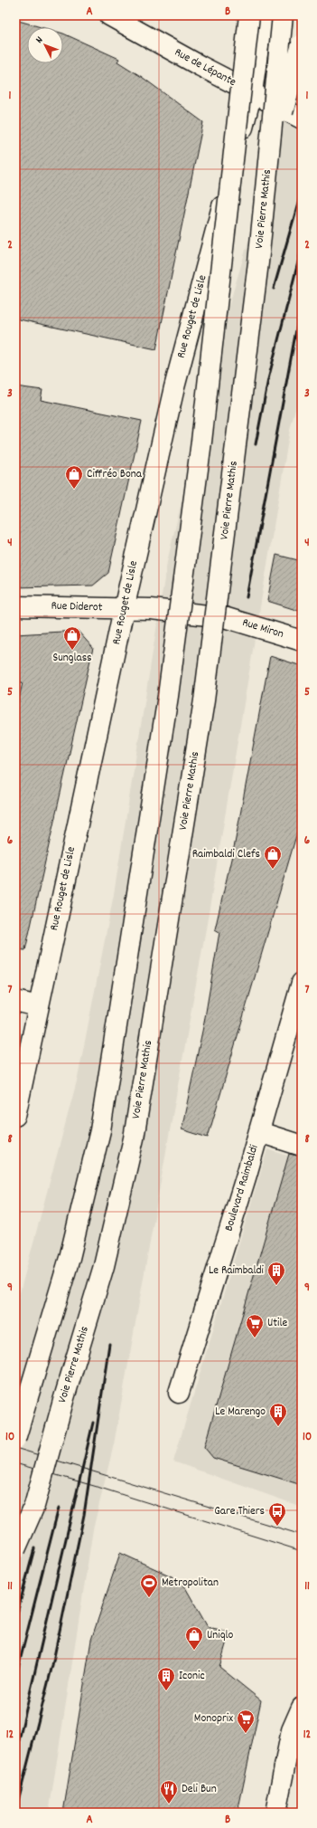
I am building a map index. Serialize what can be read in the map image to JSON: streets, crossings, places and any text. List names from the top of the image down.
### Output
{
  "streets": {
    "main road": [
      "Rue de Lépante",
      "Voie Pierre Mathis",
      "Rue Rouget de Lisle",
      "Rue Diderot",
      "Rue Miron",
      "Boulevard Raimbaldi"
    ]
  },
  "crossings": [
    ["Rue de Lépante", "Rue Rouget de Lisle"],
    ["Rue Rouget de Lisle", "Rue Diderot"],
    ["Rue Diderot", "Rue Miron"]
  ],
  "places": {
    "shop": [
      "Ciffréo Bona",
      "Sunglass",
      "Raimbaldi Clefs",
      "Uniqlo"
    ],
    "building": ["Le Raimbaldi", "Le Marengo", "Iconic"],
    "supermarket": ["Utile", "Monoprix"],
    "bus stop": ["Gare Thiers"],
    "sports": ["Metropolitan"],
    "restaurant": ["Deli Bun"]
  },
  "north": "top left",
  "grid": {
    "columns": ["A", "B"],
    "rows": [
      "1",
      "2",
      "3",
      "4",
      "5",
      "6",
      "7",
      "8",
      "9",
      "10",
      "11",
      "12"
    ]
  }
}
